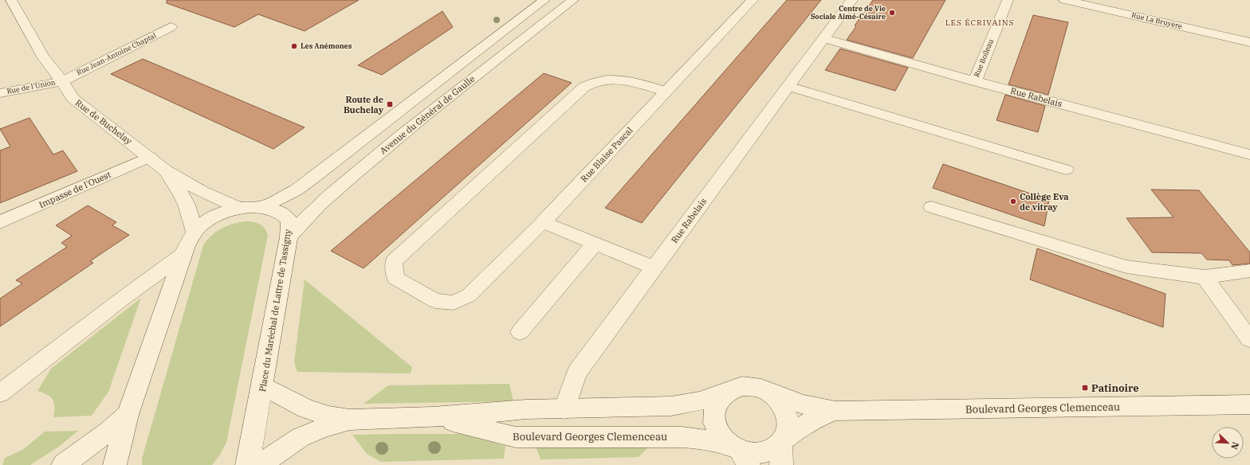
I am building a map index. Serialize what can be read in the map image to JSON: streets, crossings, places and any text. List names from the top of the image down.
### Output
{
  "streets": {
    "street": [
      "Rue La Bruyère",
      "Rue Jean-Antoine Chaptal",
      "Rue Boileau",
      "Rue de l'Union",
      "Rue Rabelais",
      "Avenue du Général de Gaulle",
      "Rue de Buchelay",
      "Rue Blaise Pascal",
      "Impasse de l'Ouest",
      "Place du Maréchal de Lattre de Tassigny",
      "Boulevard Georges Clemenceau"
    ]
  },
  "crossings": [
    ["Rue Jean-Antoine Chaptal", "Rue de l'Union"],
    ["Rue Jean-Antoine Chaptal", "Rue de Buchelay"],
    ["Rue Boileau", "Rue Rabelais"],
    ["Rue de l'Union", "Rue de Buchelay"],
    ["Rue Rabelais", "Boulevard Georges Clemenceau"],
    ["Avenue du Général de Gaulle", "Place du Maréchal de Lattre de Tassigny"],
    ["Rue de Buchelay", "Impasse de l'Ouest"],
    ["Rue de Buchelay", "Place du Maréchal de Lattre de Tassigny"]
  ],
  "districts": ["LES ÉCRIVAINS"],
  "places": {
    "other": ["Centre de Vie Sociale Aimé-Césaire", "Les Anémones", "Collège Eva de vitray"],
    "transit": ["Route de Buchelay", "Patinoire"]
  },
  "north": "bottom right"
}
